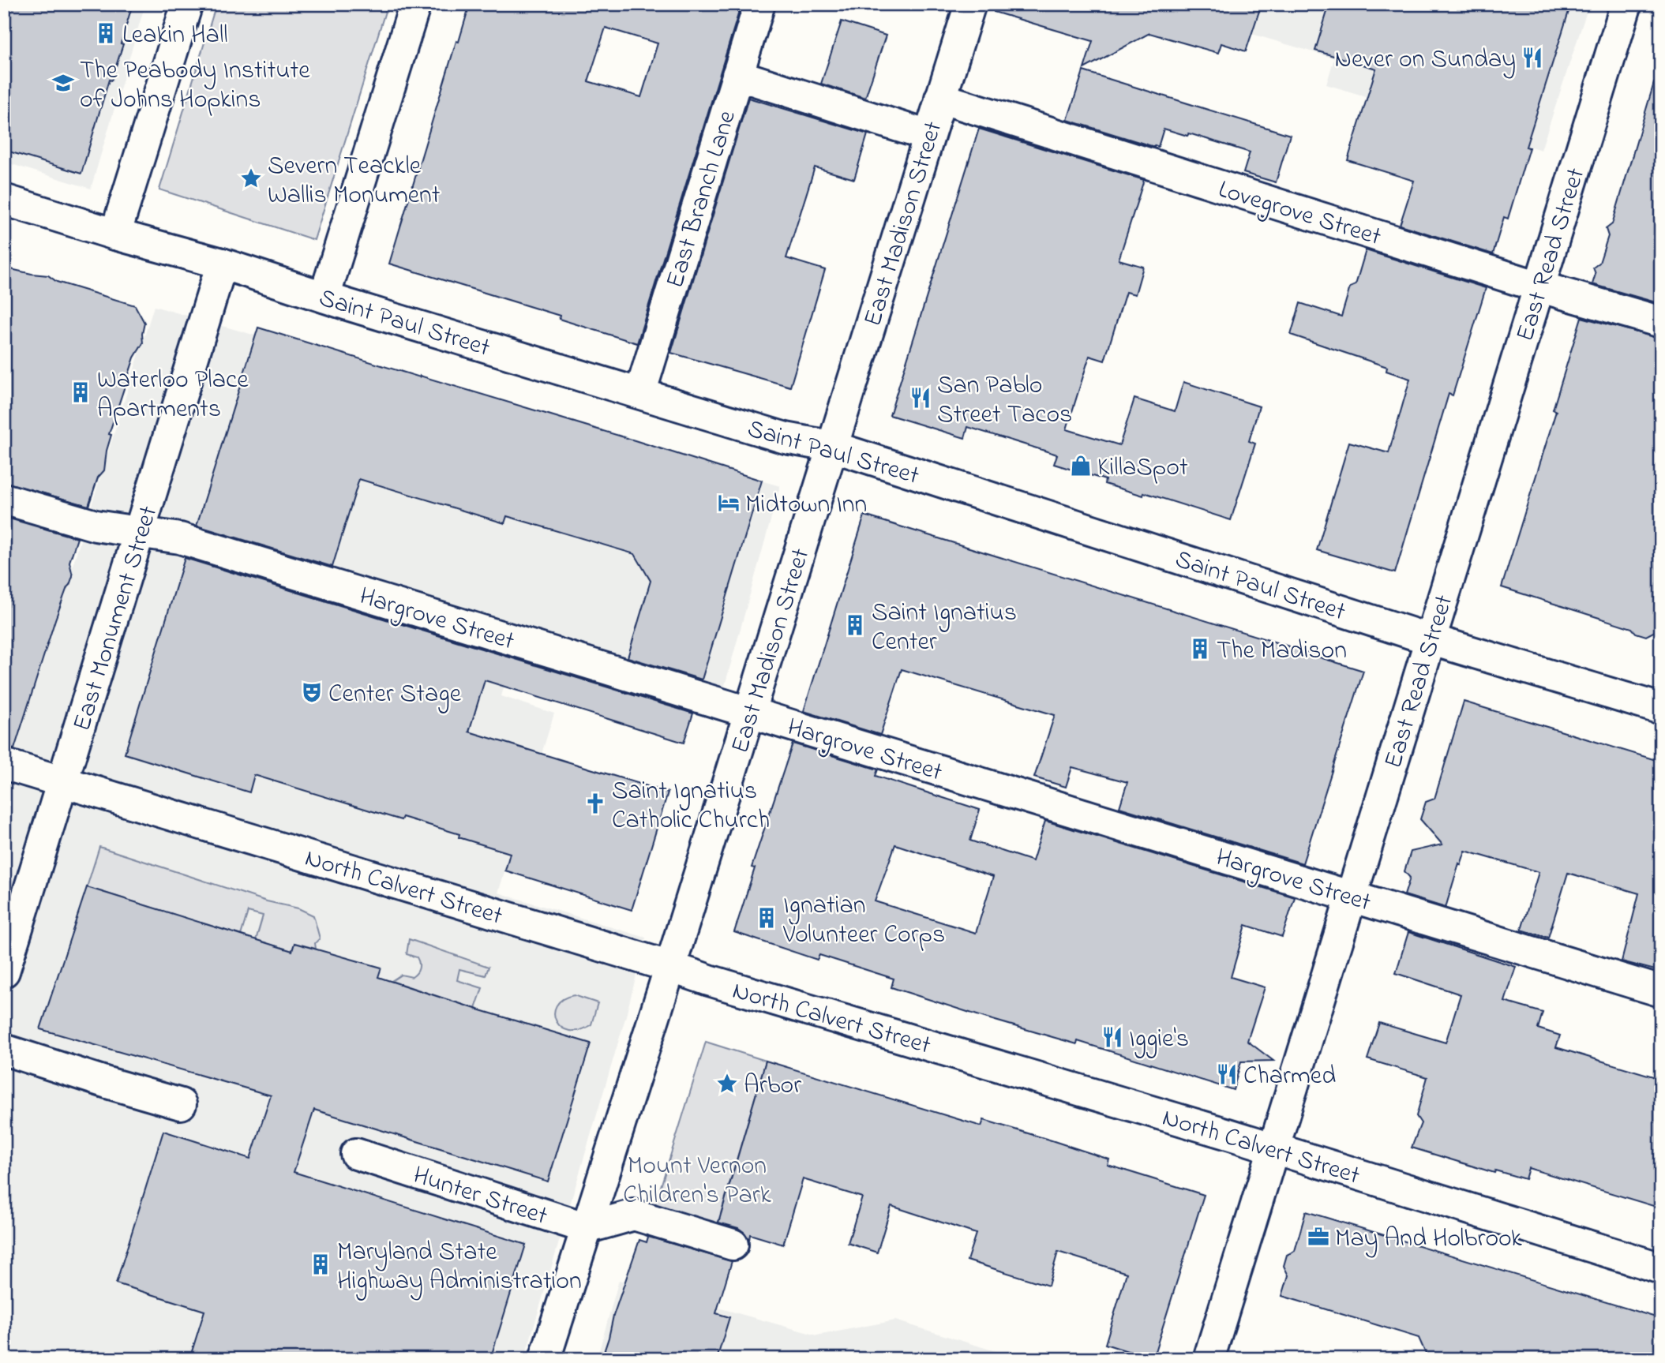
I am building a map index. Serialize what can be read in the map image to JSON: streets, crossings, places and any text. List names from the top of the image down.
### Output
{
  "streets": {
    "main road": [
      "East Branch Lane",
      "Lovegrove Street",
      "East Madison Street",
      "East Read Street",
      "Saint Paul Street",
      "Hargrove Street",
      "East Monument Street",
      "North Calvert Street",
      "Hunter Street"
    ]
  },
  "crossings": [
    ["East Branch Lane", "Saint Paul Street"],
    ["Lovegrove Street", "East Madison Street"],
    ["Lovegrove Street", "East Read Street"],
    ["East Madison Street", "Saint Paul Street"],
    ["East Madison Street", "Hargrove Street"],
    ["East Madison Street", "North Calvert Street"],
    ["East Madison Street", "Hunter Street"],
    ["East Read Street", "Saint Paul Street"],
    ["East Read Street", "Hargrove Street"],
    ["East Read Street", "North Calvert Street"],
    ["Saint Paul Street", "East Monument Street"],
    ["Hargrove Street", "East Monument Street"],
    ["East Monument Street", "North Calvert Street"]
  ],
  "parks": ["Mount Vernon Children's Park"],
  "places": {
    "building": [
      "Leakin Hall",
      "Waterloo Place Apartments",
      "Saint Ignatius Center",
      "The Madison",
      "Ignatian Volunteer Corps",
      "Maryland State Highway Administration"
    ],
    "restaurant": [
      "Never on Sunday",
      "San Pablo Street Tacos",
      "Iggie's",
      "Charmed"
    ],
    "school or university": ["The Peabody Institute of Johns Hopkins"],
    "place": ["Severn Teackle Wallis Monument", "Arbor"],
    "shop": ["KillaSpot"],
    "hotel": ["Midtown Inn"],
    "theatre": ["Center Stage"],
    "church": ["Saint Ignatius Catholic Church"],
    "office": ["May And Holbrook"]
  }
}
